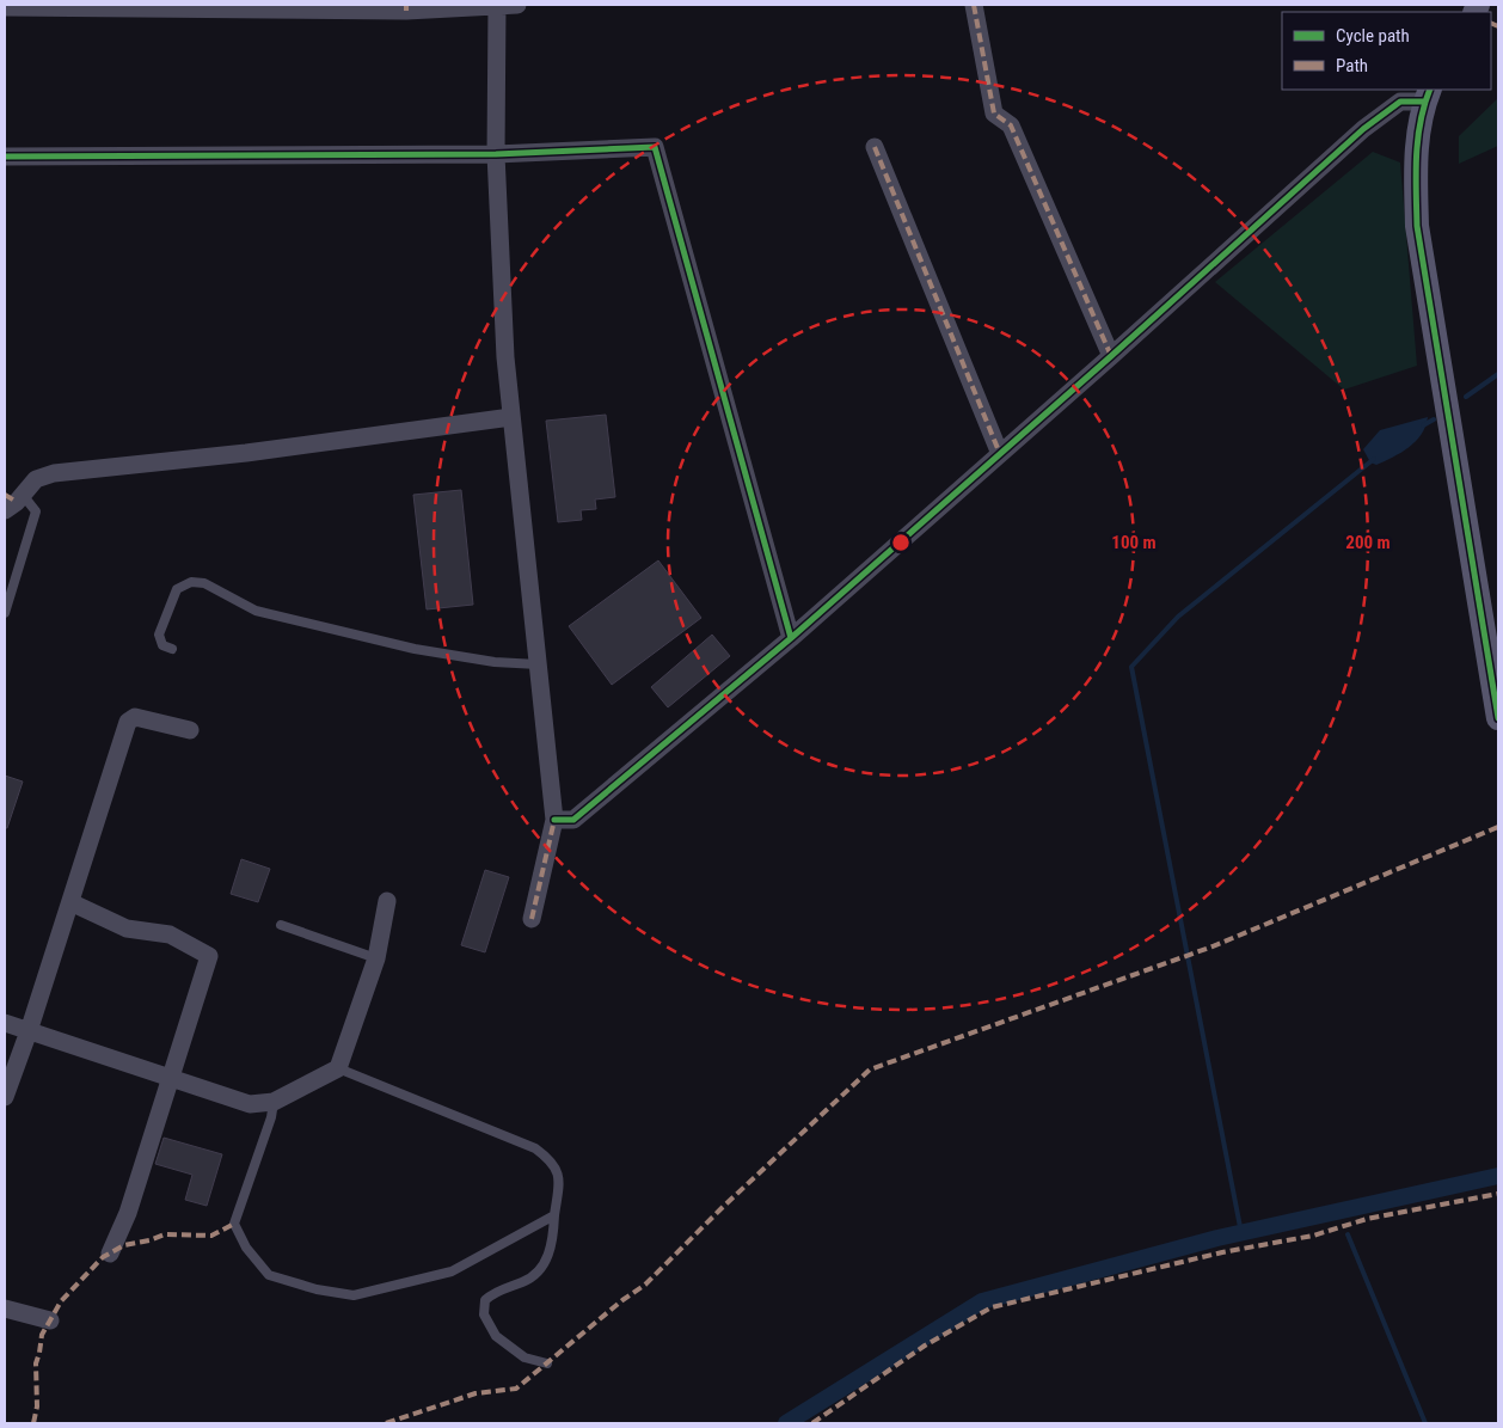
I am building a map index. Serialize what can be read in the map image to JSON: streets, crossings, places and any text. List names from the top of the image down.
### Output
{
  "legend": ["Cycle path", "Path"],
  "rings": ["100 m", "200 m"]
}
